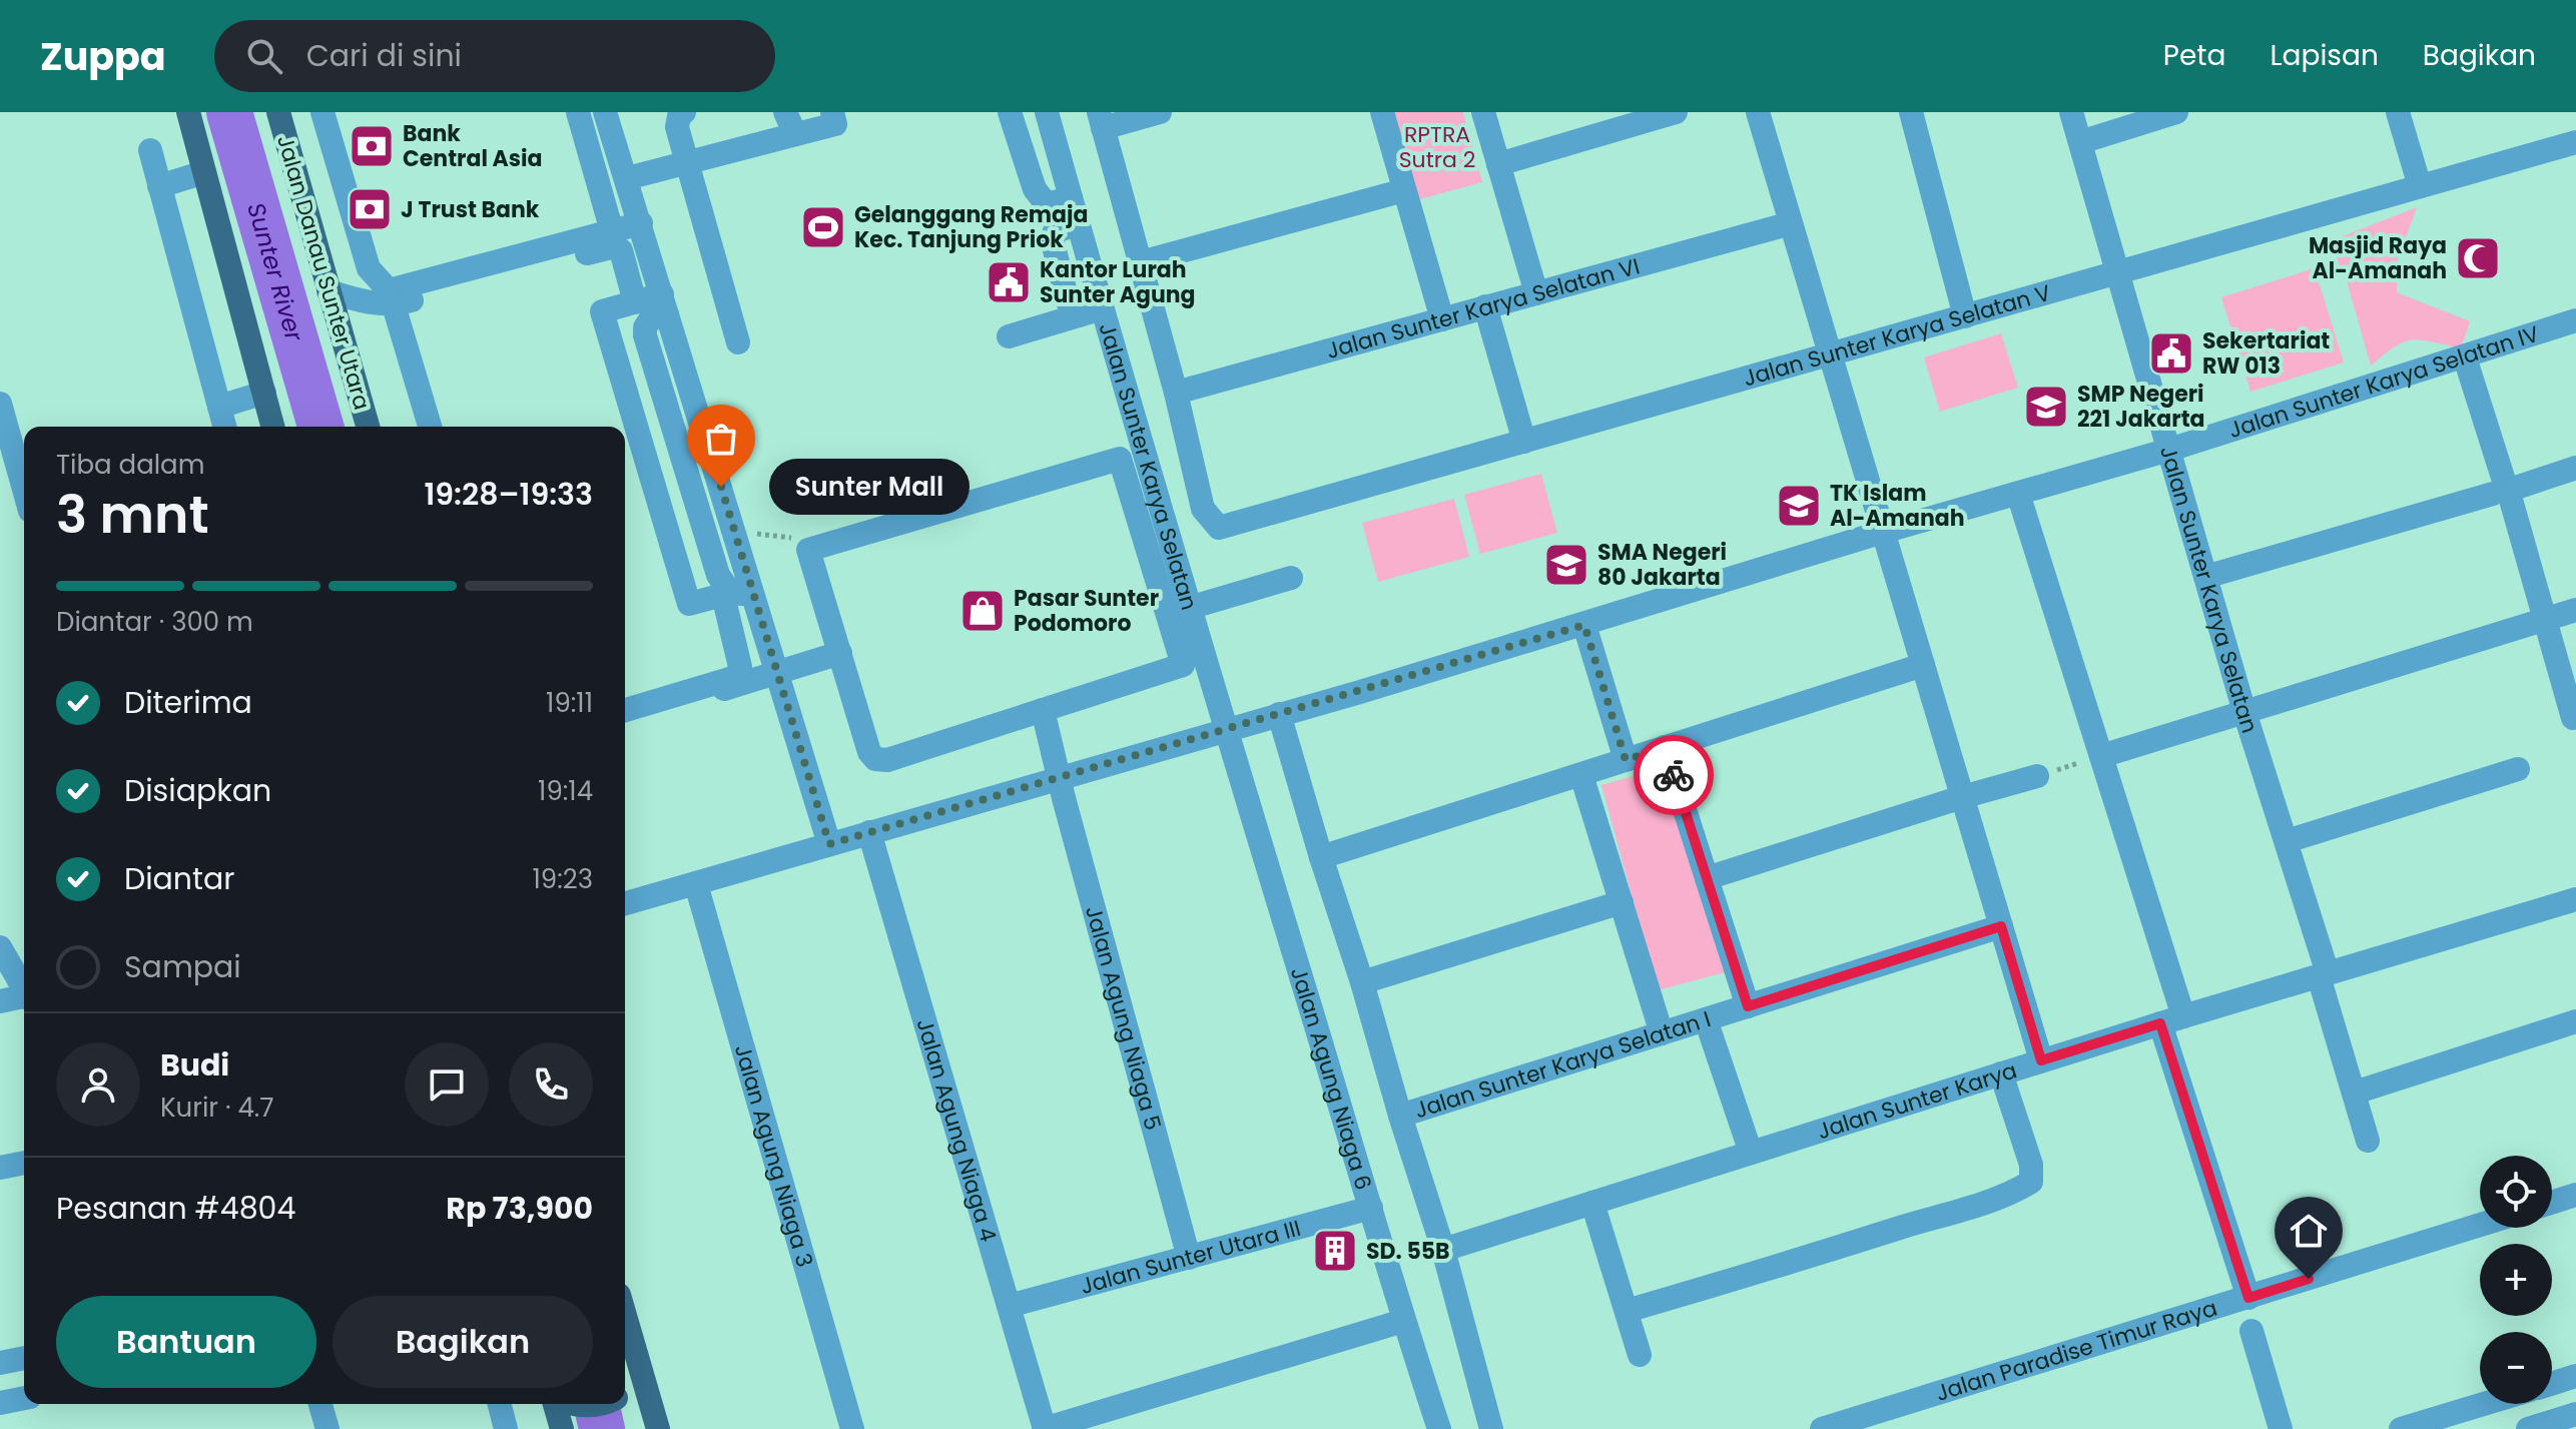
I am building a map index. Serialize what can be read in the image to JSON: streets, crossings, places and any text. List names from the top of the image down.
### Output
{
  "streets": {
    "main road": ["Jalan Danau Sunter Utara"],
    "street": [
      "Jalan Sunter Karya Selatan VI",
      "Jalan Sunter Karya Selatan V",
      "Jalan Sunter Karya Selatan IV",
      "Jalan Sunter Karya Selatan",
      "Jalan Agung Niaga 5",
      "Jalan Sunter Karya Selatan I",
      "Jalan Agung Niaga 6",
      "Jalan Sunter Karya",
      "Jalan Agung Niaga 4",
      "Jalan Agung Niaga 3",
      "Jalan Sunter Utara III",
      "Jalan Paradise Timur Raya"
    ]
  },
  "crossings": [
    ["Jalan Sunter Karya Selatan VI", "Jalan Sunter Karya Selatan V"],
    ["Jalan Sunter Karya Selatan V", "Jalan Sunter Karya Selatan"],
    ["Jalan Sunter Karya Selatan IV", "Jalan Sunter Karya Selatan"],
    ["Jalan Sunter Karya Selatan IV", "Jalan Agung Niaga 5"],
    ["Jalan Sunter Karya Selatan IV", "Jalan Agung Niaga 6"],
    ["Jalan Sunter Karya Selatan IV", "Jalan Agung Niaga 4"],
    ["Jalan Sunter Karya Selatan IV", "Jalan Agung Niaga 3"],
    ["Jalan Sunter Karya Selatan", "Jalan Agung Niaga 6"],
    ["Jalan Sunter Karya Selatan", "Jalan Sunter Karya"],
    ["Jalan Agung Niaga 5", "Jalan Sunter Utara III"],
    ["Jalan Agung Niaga 6", "Jalan Sunter Utara III"],
    ["Jalan Agung Niaga 4", "Jalan Sunter Utara III"]
  ],
  "water": ["Sunter River"],
  "parks": ["RPTRA Sutra 2"],
  "places": {
    "bank": ["Bank Central Asia", "J Trust Bank"],
    "sports": ["Gelanggang Remaja Kec. Tanjung Priok"],
    "mosque": ["Masjid Raya Al-Amanah"],
    "public building": ["Kantor Lurah Sunter Agung", "Sekertariat RW 013"],
    "school or university": ["SMP Negeri 221 Jakarta", "TK Islam Al-Amanah", "SMA Negeri 80 Jakarta"],
    "other": ["Sunter Mall"],
    "shop": ["Pasar Sunter Podomoro"],
    "building": ["SD. 55B"]
  },
  "page": {
    "header": "Zuppa",
    "search": "Cari di sini",
    "nav": ["Peta", "Lapisan", "Bagikan"],
    "heading": ["3 mnt", "Tiba dalam", "19:28–19:33"],
    "panel": [
      "Budi",
      "Kurir · 4.7",
      "Pesanan #4804",
      "Rp 73,900"
    ],
    "bubble": "Sunter Mall",
    "bar": "Diantar · 300 m",
    "list": [
      ["Diterima", "19:11"],
      ["Disiapkan", "19:14"],
      ["Diantar", "19:23"],
      "Sampai"
    ],
    "map_buttons": ["+", "−"],
    "buttons": ["Bantuan", "Bagikan"]
  }
}
